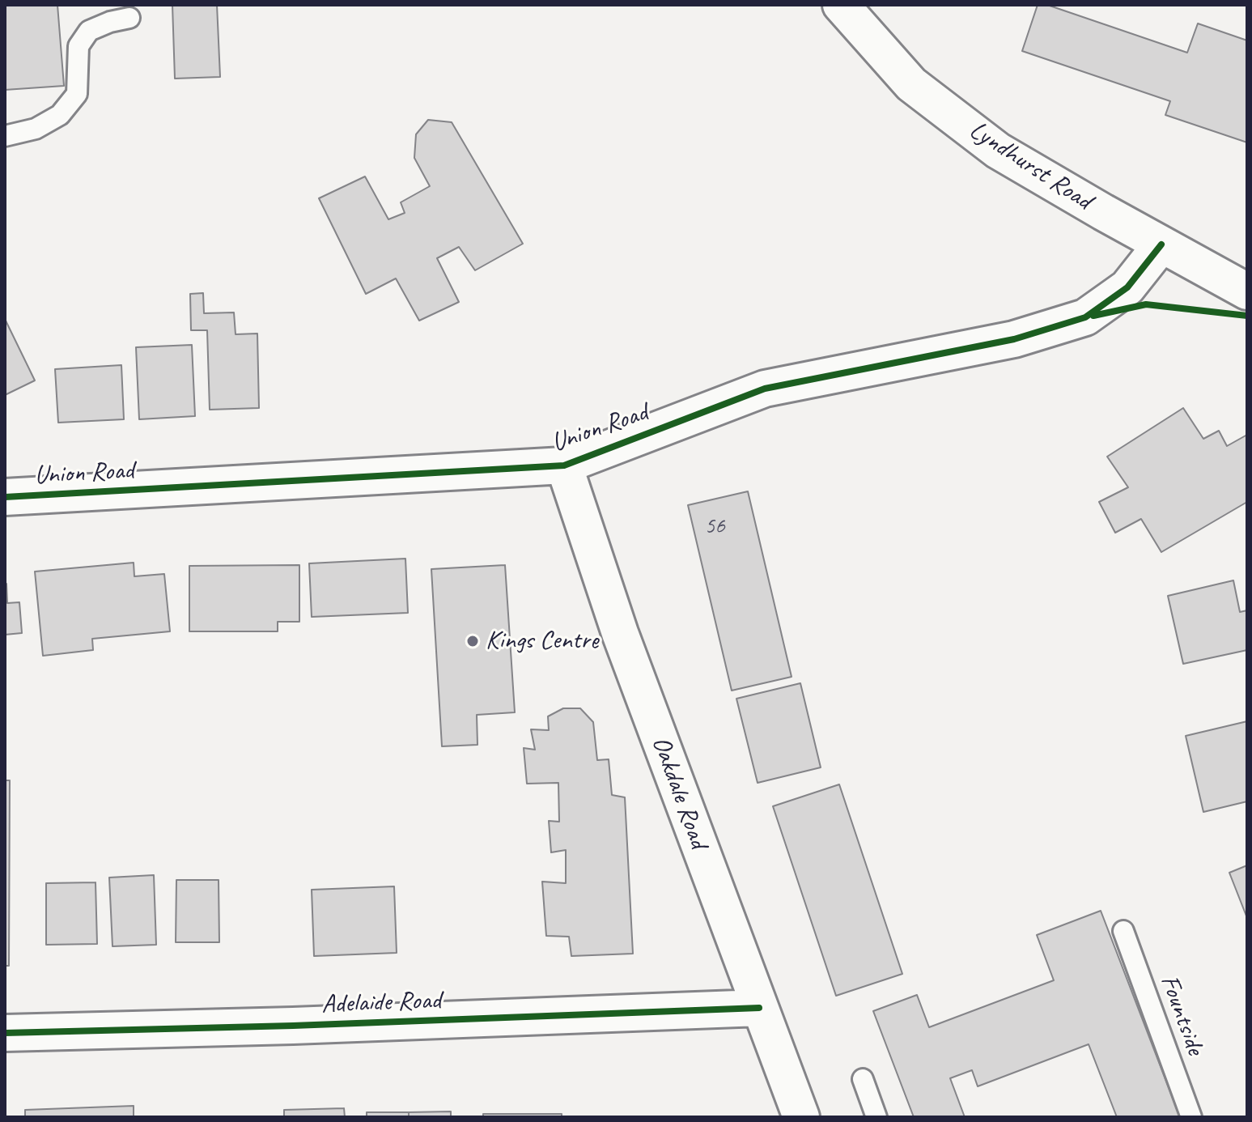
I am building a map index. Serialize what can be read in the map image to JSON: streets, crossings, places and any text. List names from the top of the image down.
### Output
{
  "streets": {
    "street": [
      "Lyndhurst Road",
      "Union Road",
      "Oakdale Road",
      "Adelaide Road"
    ],
    "lane": ["Fountside"]
  },
  "crossings": [
    ["Lyndhurst Road", "Union Road"],
    ["Union Road", "Oakdale Road"],
    ["Oakdale Road", "Adelaide Road"]
  ],
  "places": ["Kings Centre"],
  "house_numbers": ["56"]
}
